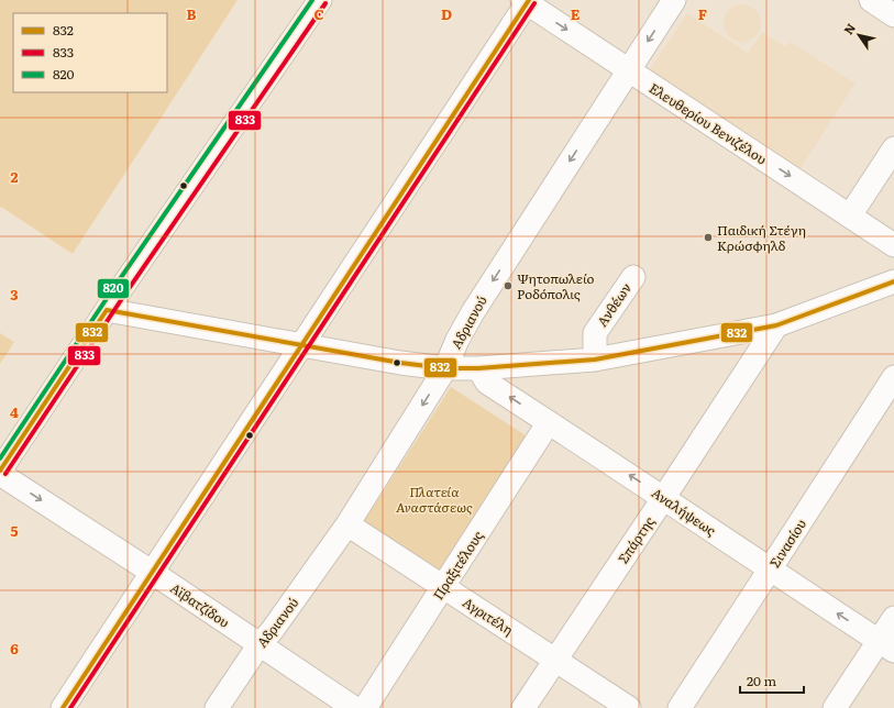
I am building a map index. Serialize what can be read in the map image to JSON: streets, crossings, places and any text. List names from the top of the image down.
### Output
{
  "streets": {
    "street": [
      "Ελευθερίου Βενιζέλου",
      "Ανθέων",
      "Αδριανού",
      "Αναλήψεως",
      "Σπάρτης",
      "Σινασίου",
      "Πραξιτέλους",
      "Αϊβατζίδου",
      "Αγριτέλη"
    ]
  },
  "crossings": [
    ["Ελευθερίου Βενιζέλου", "Αδριανού"],
    ["Αδριανού", "Αϊβατζίδου"],
    ["Αδριανού", "Αγριτέλη"],
    ["Αναλήψεως", "Σπάρτης"],
    ["Αναλήψεως", "Σινασίου"],
    ["Αναλήψεως", "Πραξιτέλους"],
    ["Σπάρτης", "Αγριτέλη"],
    ["Πραξιτέλους", "Αγριτέλη"]
  ],
  "one_way": ["Ελευθερίου Βενιζέλου", "Αναλήψεως", "Αϊβατζίδου"],
  "parks": ["Πλατεία Αναστάσεως"],
  "places": ["Παιδική Στέγη Κρώσφηλδ", "Ψητοπωλείο Ροδόπολις"],
  "lines": ["transit line 832", "transit line 820", "transit line 833"],
  "legend": ["832", "833", "820"],
  "scale_bar": "20 m",
  "north": "top left",
  "grid": {
    "columns": [
      "B",
      "C",
      "D",
      "E",
      "F"
    ],
    "rows": [
      "2",
      "3",
      "4",
      "5",
      "6"
    ]
  }
}
